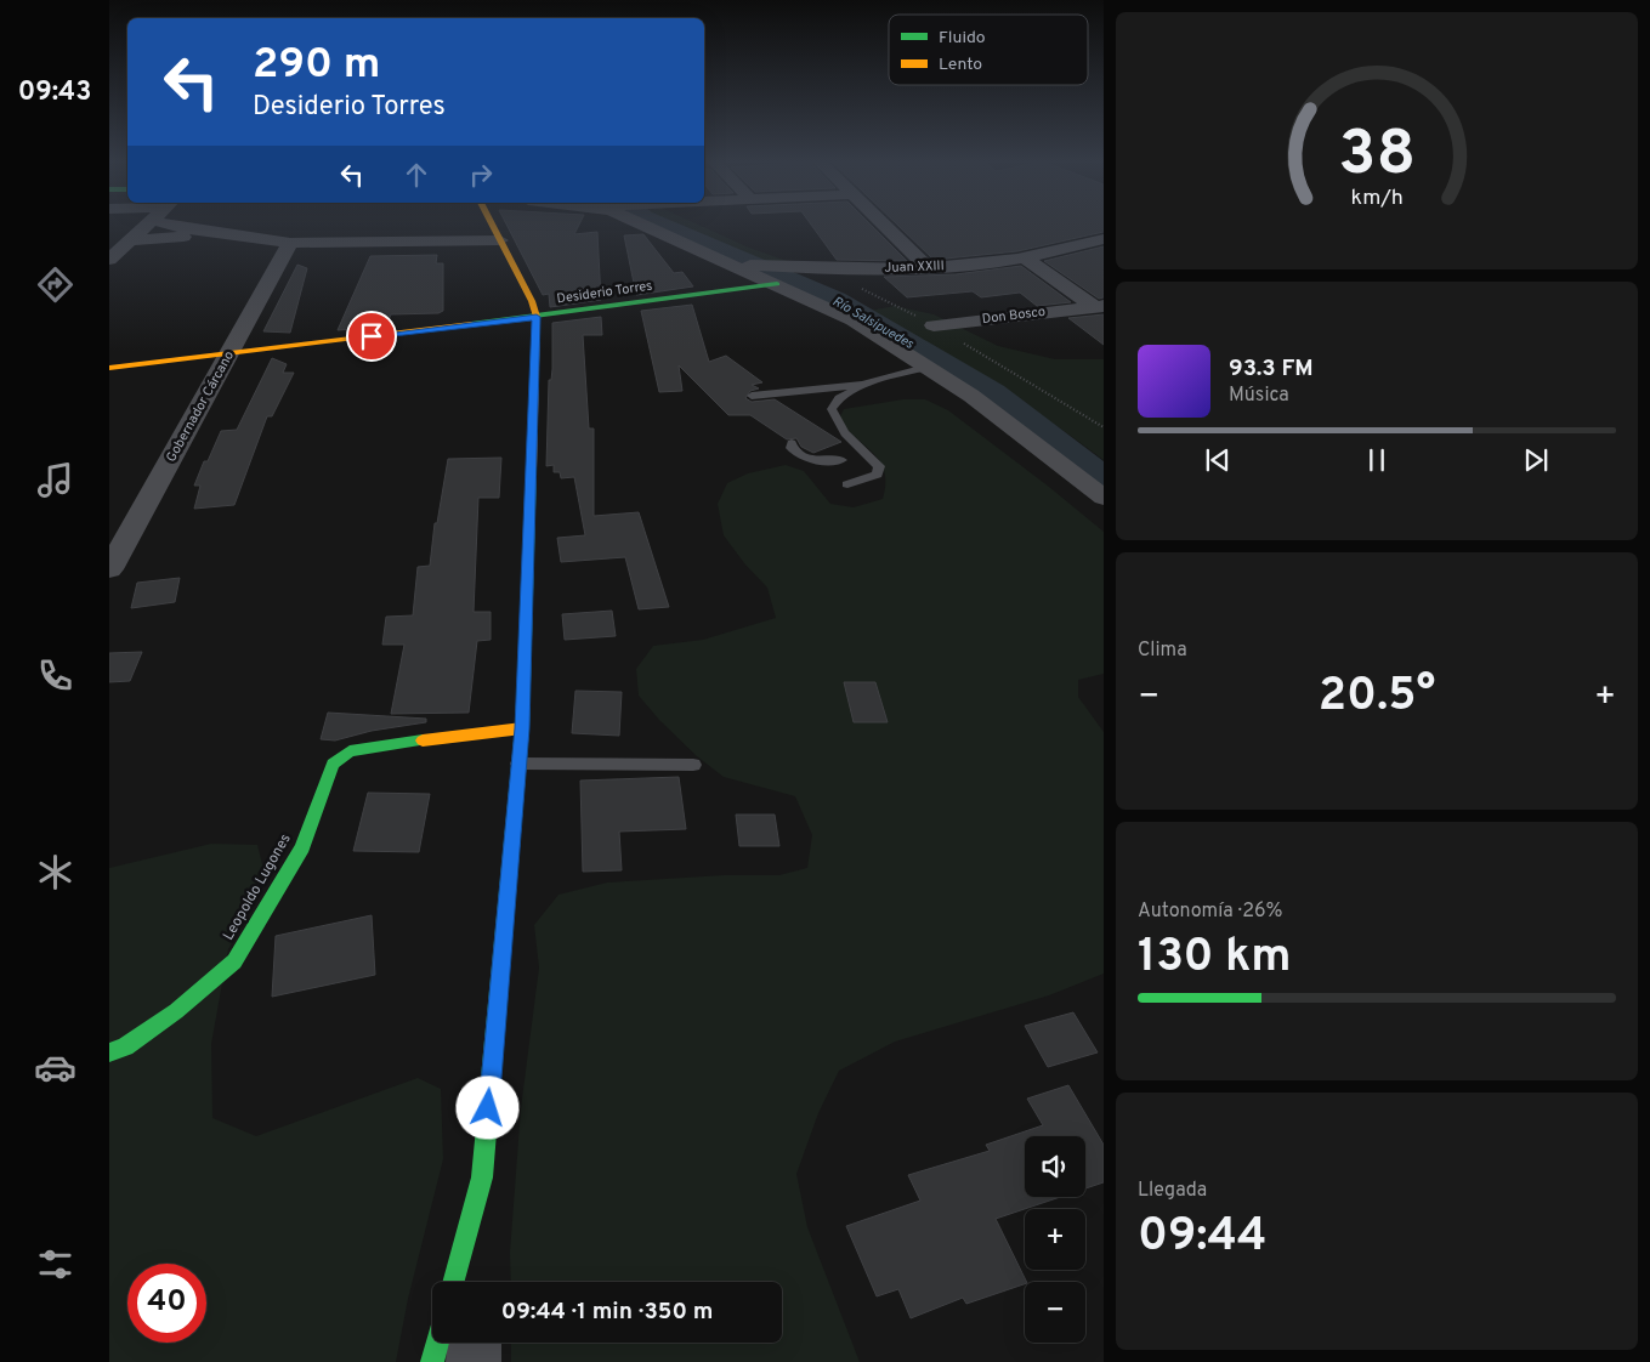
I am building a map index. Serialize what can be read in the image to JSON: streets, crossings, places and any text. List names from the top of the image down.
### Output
{
  "streets": {
    "street": [
      "Juan XXIII",
      "Desiderio Torres",
      "Don Bosco",
      "Gobernador Cárcano",
      "Leopoldo Lugones"
    ]
  },
  "crossings": [
    ["Juan XXIII", "Don Bosco"],
    ["Desiderio Torres", "Gobernador Cárcano"]
  ],
  "water": ["Río Salsipuedes"],
  "legend": ["Fluido", "Lento"],
  "page": {
    "tabs": "09:43",
    "turn": ["290 m", "Desiderio Torres"],
    "song": ["93.3 FM", "Música"],
    "tile": [
      "Clima",
      ["Autonomía · 26%", "130 km"],
      ["Llegada", "09:44"]
    ],
    "heat": ["−", "20.5°", "+"],
    "map_buttons": ["+", "−"],
    "limit": "40",
    "trip": "09:44 · 1 min · 350 m",
    "gauge": ["38", "km/h"]
  }
}
